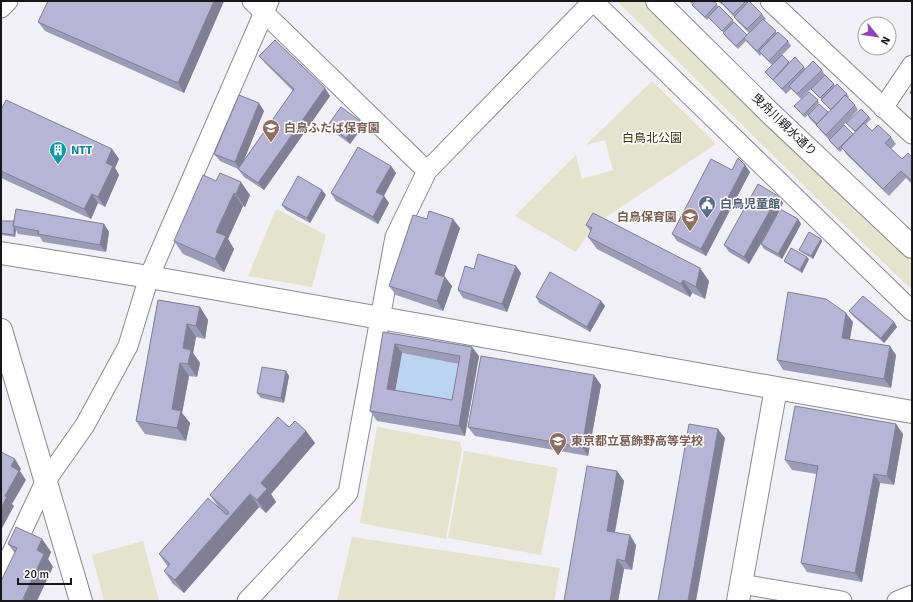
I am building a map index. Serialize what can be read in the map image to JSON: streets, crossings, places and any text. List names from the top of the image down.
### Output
{
  "streets": {
    "street": ["曳舟川親水通り"]
  },
  "parks": ["白鳥北公園"],
  "places": {
    "school or university": ["白鳥ふたば保育園", "白鳥保育園", "東京都立葛飾野高等学校"],
    "building": ["NTT"],
    "public building": ["白鳥児童館"]
  },
  "scale_bar": "20 m",
  "north": "bottom right"
}
